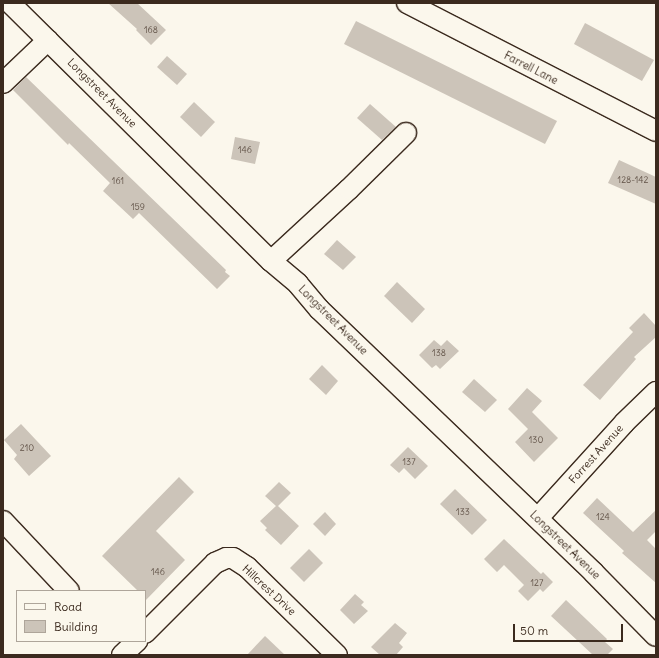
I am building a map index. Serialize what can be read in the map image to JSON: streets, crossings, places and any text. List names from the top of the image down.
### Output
{
  "streets": {
    "street": [
      "Farrell Lane",
      "Longstreet Avenue",
      "Forrest Avenue",
      "Hillcrest Drive"
    ]
  },
  "crossings": [
    ["Longstreet Avenue", "Forrest Avenue"]
  ],
  "house_numbers": [
    "168",
    "146",
    "128-142",
    "161",
    "159",
    "138",
    "130",
    "210",
    "137",
    "133",
    "124",
    "146",
    "127"
  ],
  "legend": ["Road", "Building"],
  "scale_bar": "50 m"
}
